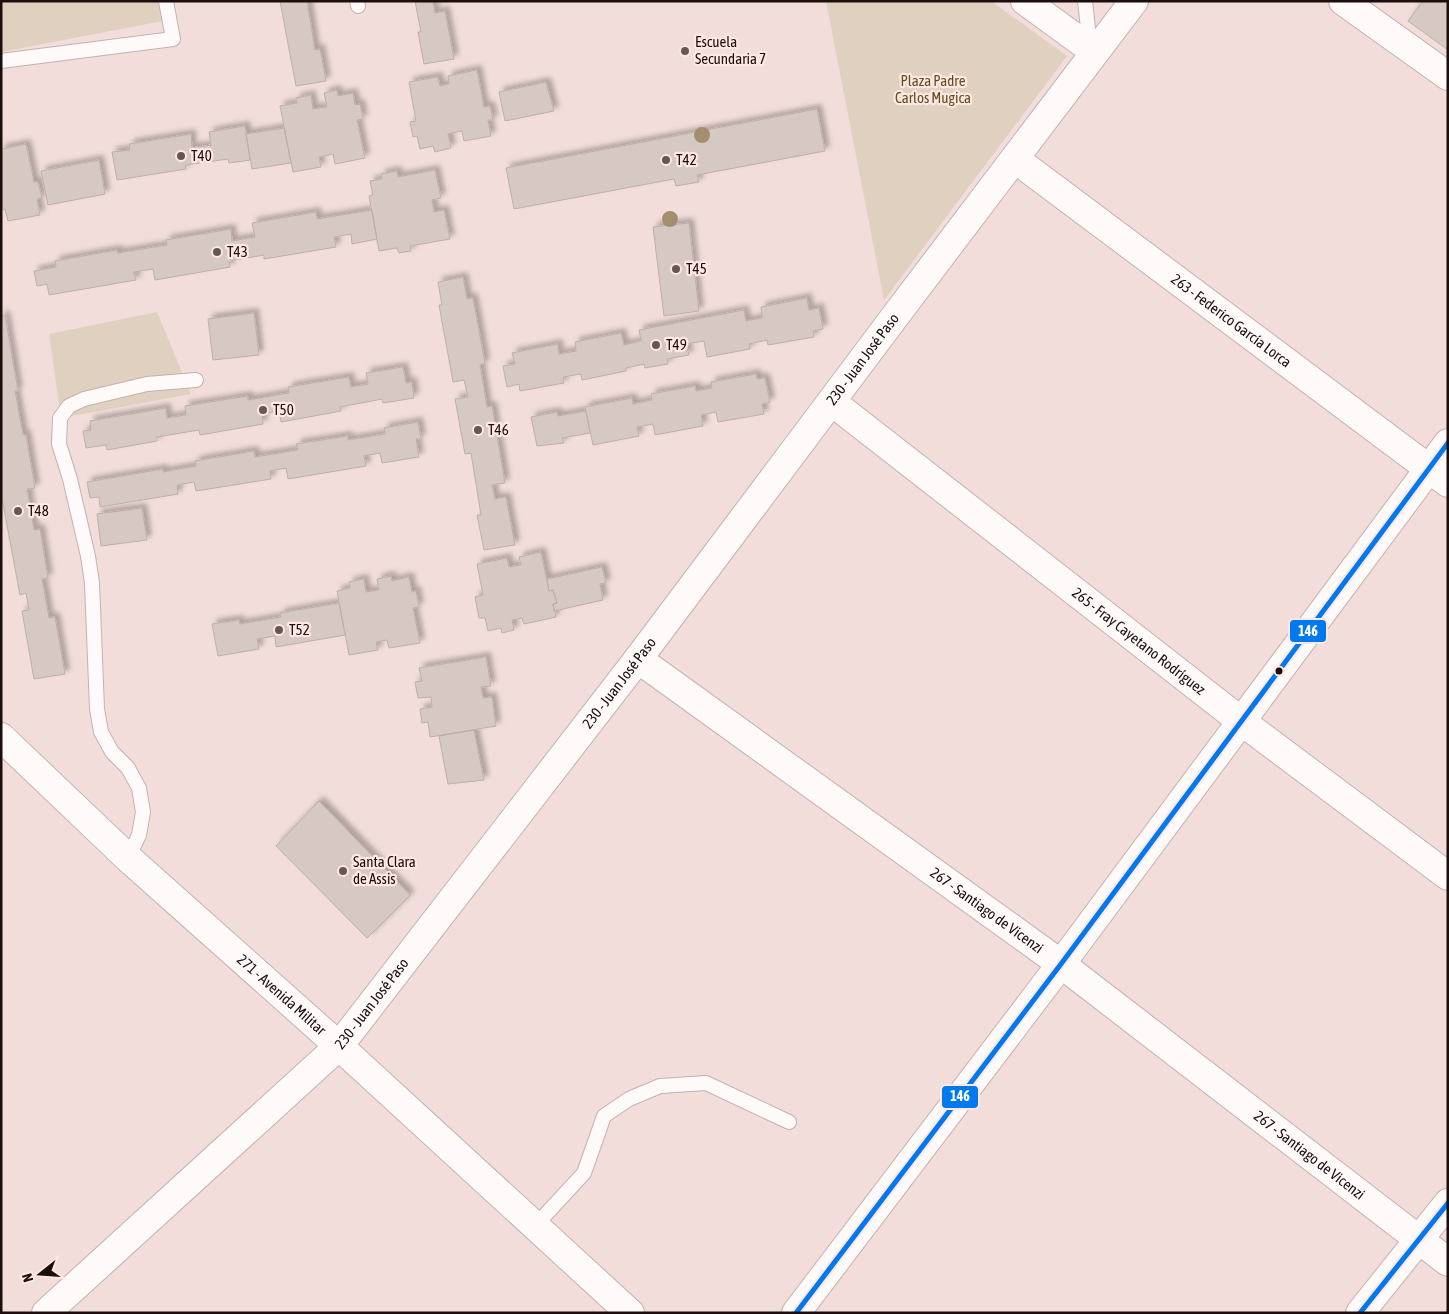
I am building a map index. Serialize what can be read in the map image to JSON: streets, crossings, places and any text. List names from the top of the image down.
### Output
{
  "streets": {
    "street": [
      "263 - Federico García Lorca",
      "230 - Juan José Paso",
      "265 - Fray Cayetano Rodríguez",
      "267 - Santiago de Vicenzi",
      "271 - Avenida Militar"
    ]
  },
  "crossings": [
    ["263 - Federico García Lorca", "230 - Juan José Paso"],
    ["230 - Juan José Paso", "265 - Fray Cayetano Rodríguez"],
    ["230 - Juan José Paso", "267 - Santiago de Vicenzi"],
    ["230 - Juan José Paso", "271 - Avenida Militar"]
  ],
  "parks": ["Plaza Padre Carlos Mugica"],
  "places": [
    "Escuela Secundaria 7",
    "T40",
    "T42",
    "T43",
    "T45",
    "T49",
    "T50",
    "T46",
    "T48",
    "T52",
    "Santa Clara de Assis"
  ],
  "lines": ["transit line 146"],
  "north": "left"
}
